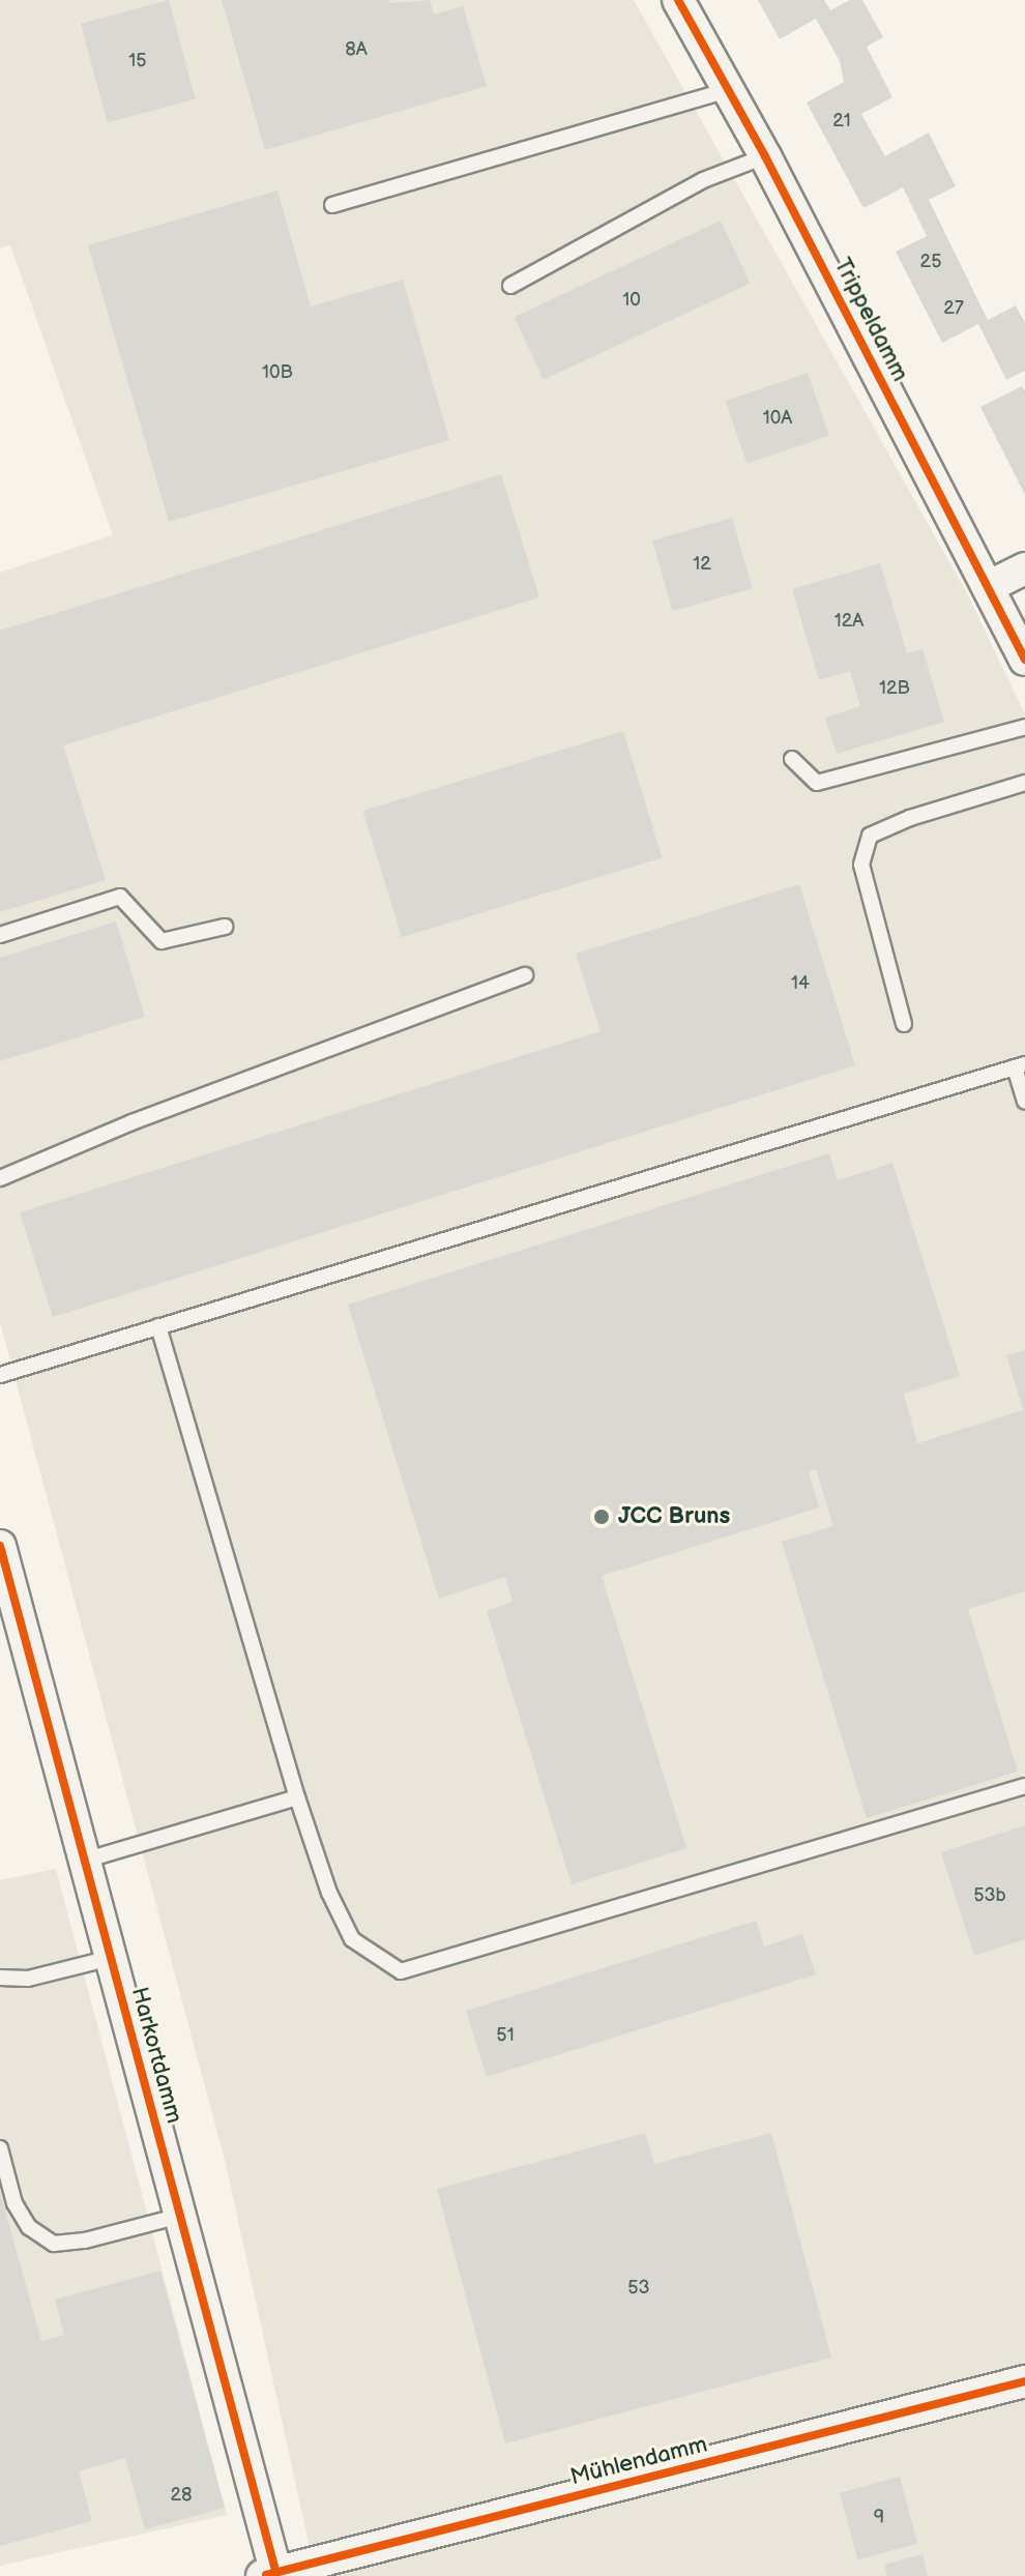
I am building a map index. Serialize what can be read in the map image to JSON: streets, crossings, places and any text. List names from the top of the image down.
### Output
{
  "streets": {
    "street": ["Trippeldamm", "Harkortdamm", "Mühlendamm"]
  },
  "crossings": [
    ["Harkortdamm", "Mühlendamm"]
  ],
  "places": ["JCC Bruns"],
  "house_numbers": [
    "8A",
    "15",
    "21",
    "25",
    "10",
    "27",
    "10B",
    "10A",
    "12",
    "12A",
    "12B",
    "14",
    "53b",
    "51",
    "53",
    "28",
    "9"
  ]
}
